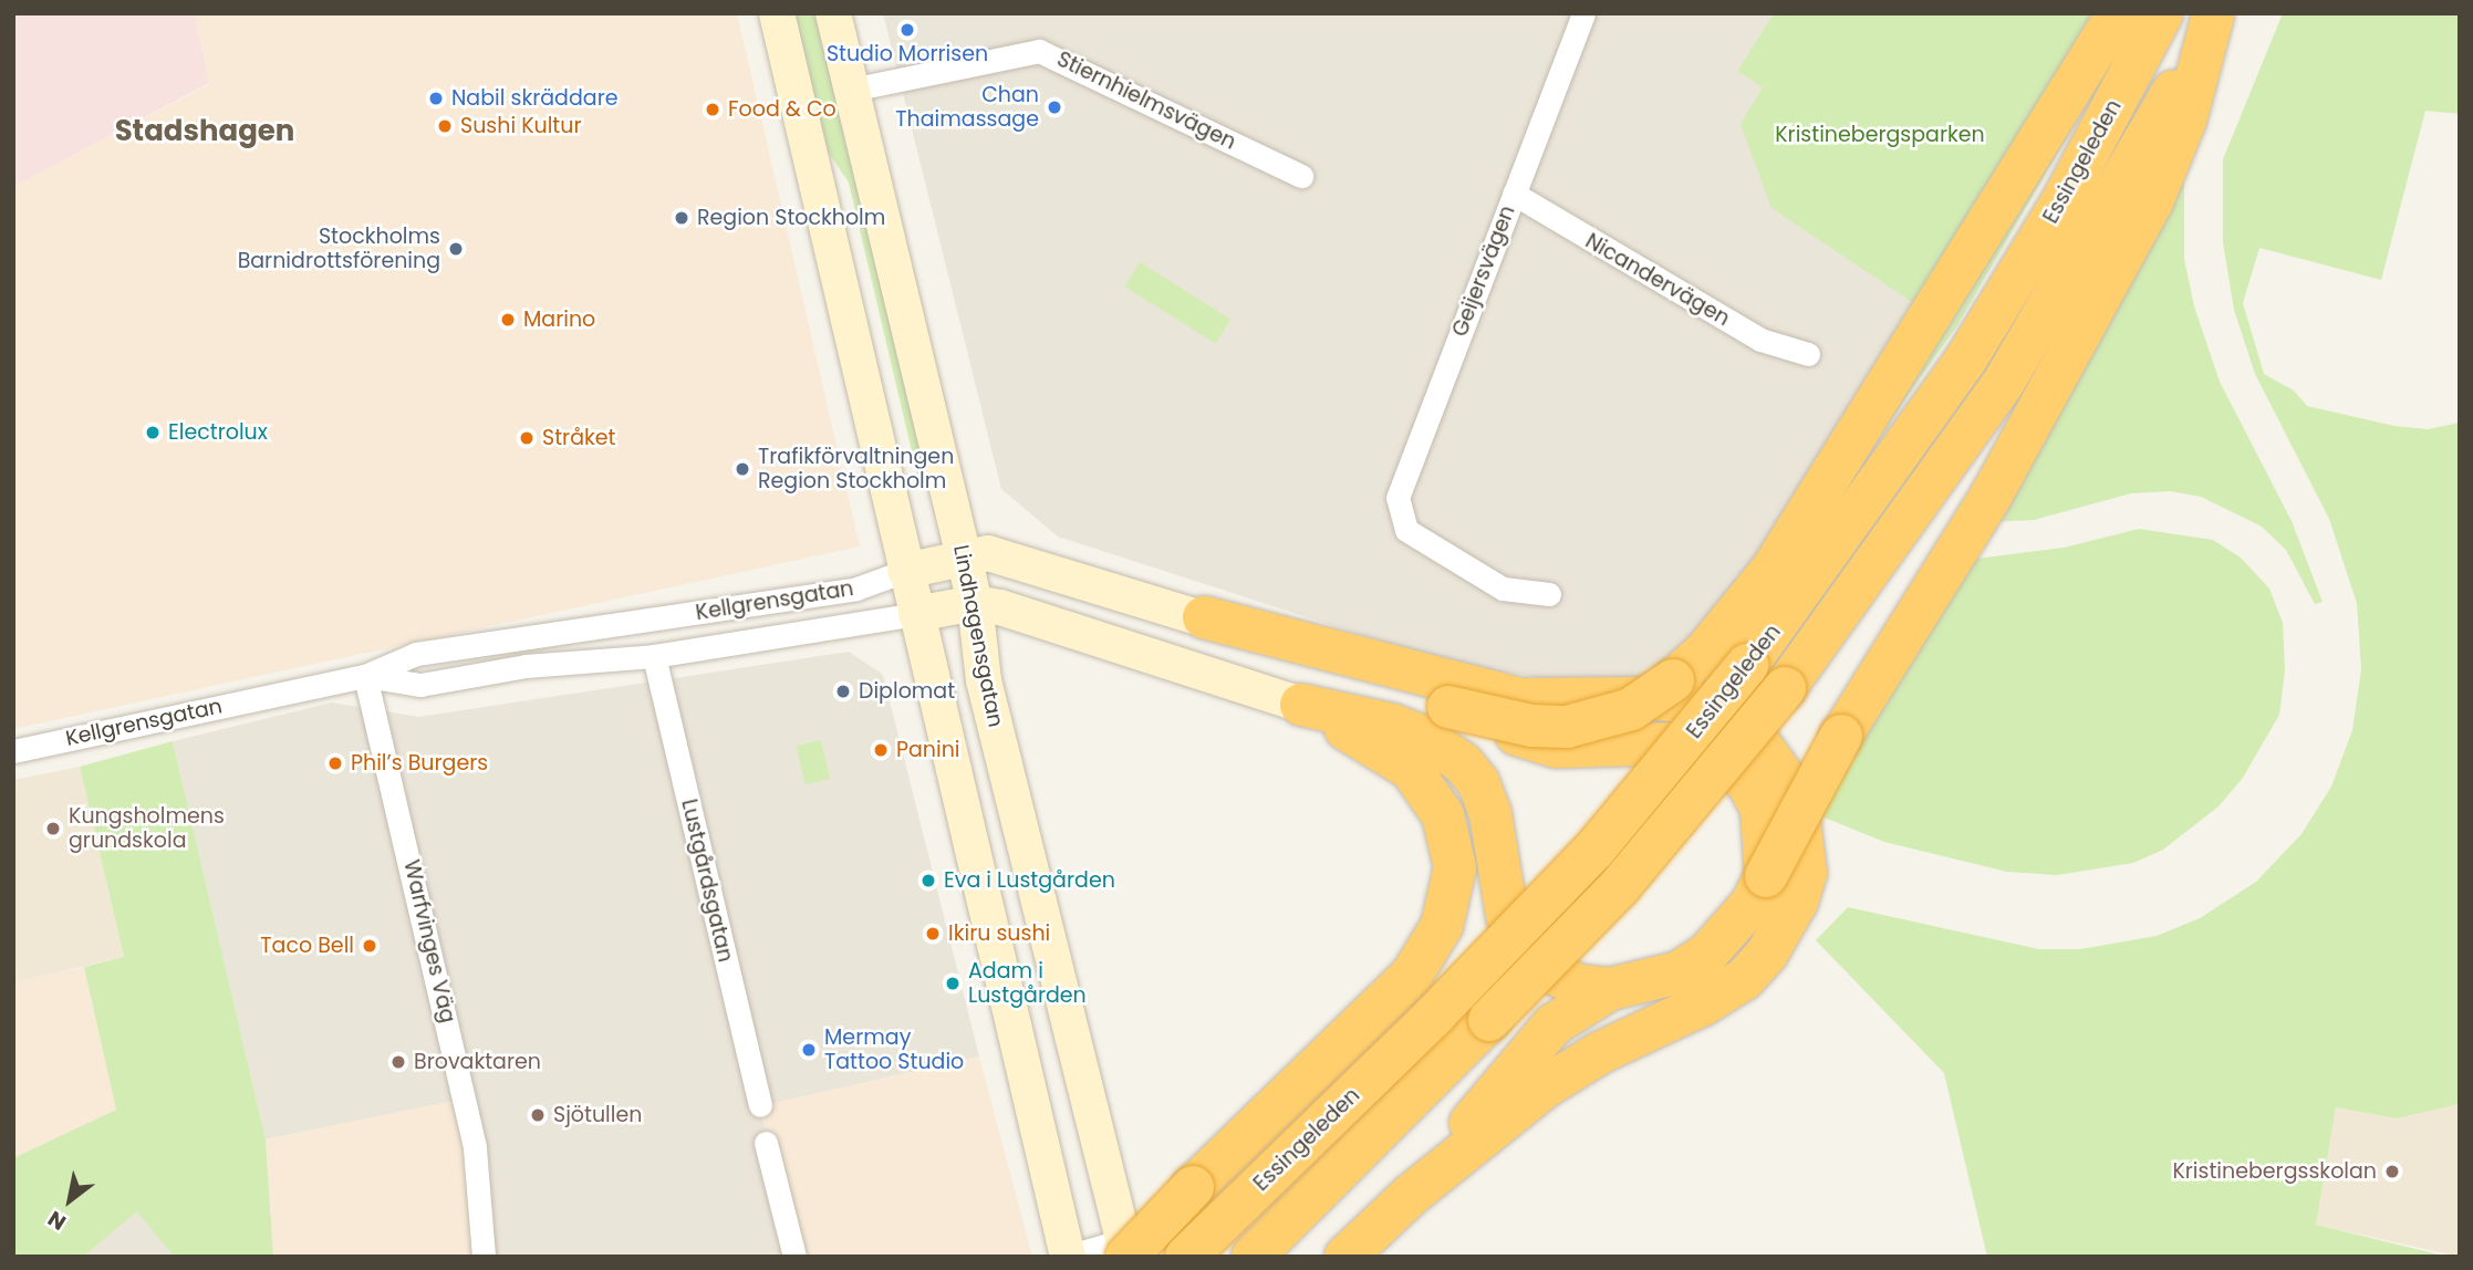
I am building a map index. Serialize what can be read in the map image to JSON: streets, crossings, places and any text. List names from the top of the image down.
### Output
{
  "streets": {
    "highway": ["Essingeleden"],
    "street": [
      "Stiernhielmsvägen",
      "Geijersvägen",
      "Nicandervägen",
      "Kellgrensgatan",
      "Lindhagensgatan",
      "Lustgårdsgatan",
      "Warfvinges Väg"
    ]
  },
  "crossings": [
    ["Stiernhielmsvägen", "Lindhagensgatan"],
    ["Geijersvägen", "Nicandervägen"],
    ["Kellgrensgatan", "Lindhagensgatan"],
    ["Kellgrensgatan", "Lustgårdsgatan"],
    ["Kellgrensgatan", "Warfvinges Väg"]
  ],
  "districts": ["Stadshagen"],
  "parks": ["Kristinebergsparken"],
  "places": [
    "Studio Morrisen",
    "Nabil skräddare",
    "Chan Thaimassage",
    "Food & Co",
    "Sushi Kultur",
    "Region Stockholm",
    "Stockholms Barnidrottsförening",
    "Marino",
    "Electrolux",
    "Stråket",
    "Trafikförvaltningen Region Stockholm",
    "Diplomat",
    "Panini",
    "Phil’s Burgers",
    "Kungsholmens grundskola",
    "Eva i Lustgården",
    "Ikiru sushi",
    "Taco Bell",
    "Adam i Lustgården",
    "Mermay Tattoo Studio",
    "Brovaktaren",
    "Sjötullen",
    "Kristinebergsskolan"
  ],
  "north": "bottom left"
}
